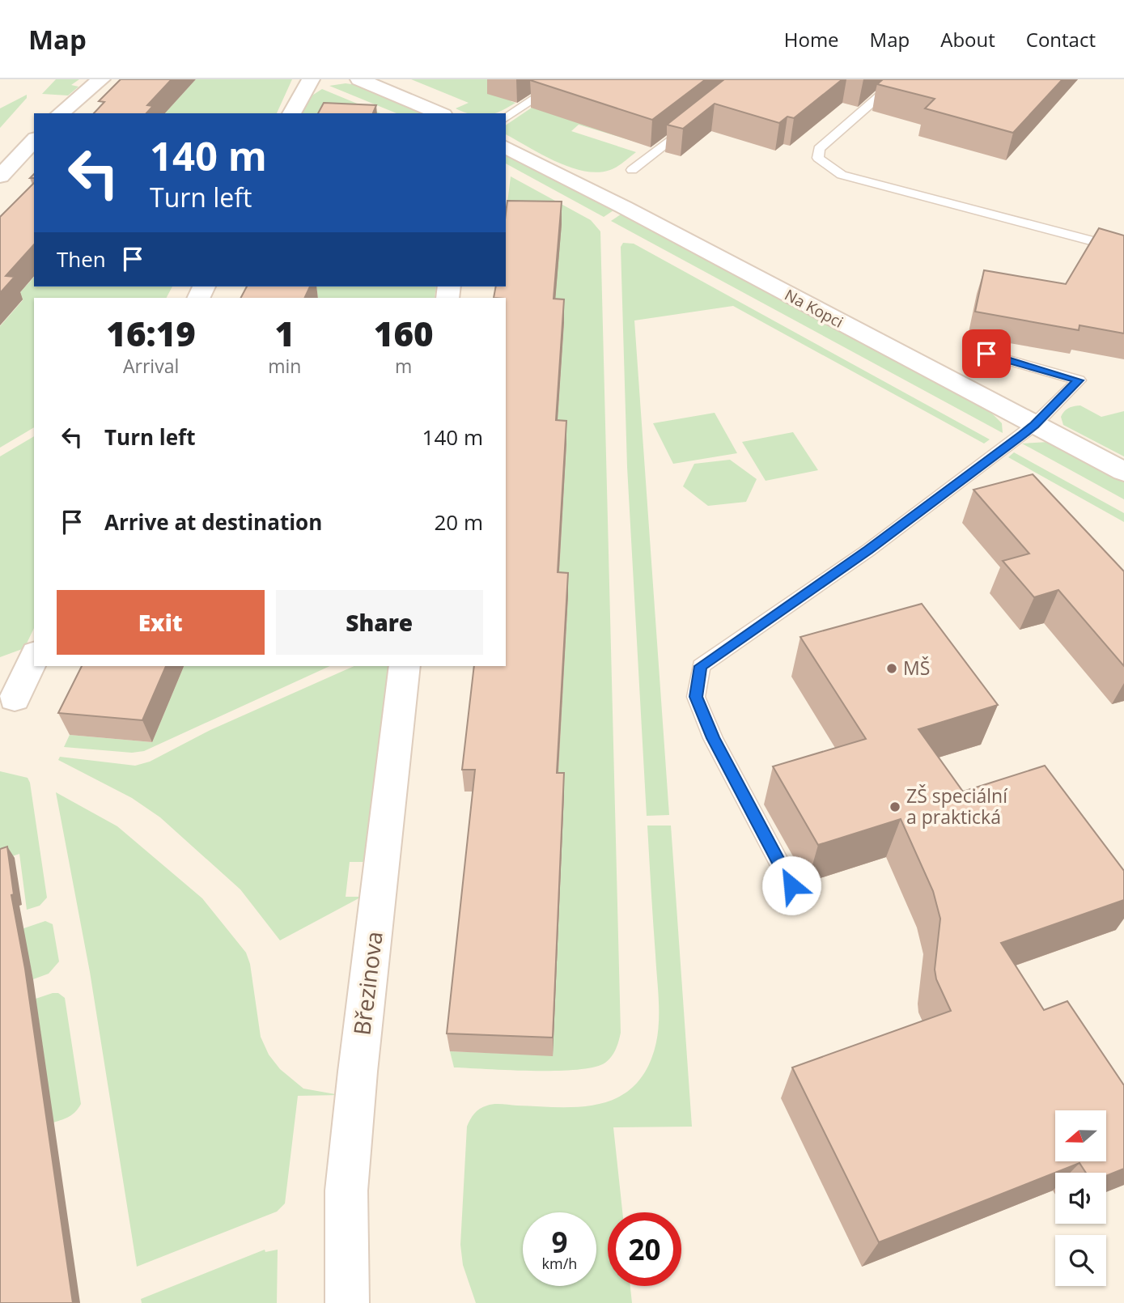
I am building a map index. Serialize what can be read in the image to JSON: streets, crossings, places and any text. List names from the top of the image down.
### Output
{
  "streets": {
    "street": ["Na Kopci", "Březinova"]
  },
  "places": ["MŠ", "ZŠ speciální a praktická"],
  "north": "left",
  "page": {
    "header": "Map",
    "nav": [
      "Home",
      "Map",
      "About",
      "Contact"
    ],
    "turn": ["140 m", "Turn left"],
    "then": "Then",
    "eta": [
      "16:19",
      "Arrival",
      "1",
      "min",
      "160",
      "m"
    ],
    "list": [
      {
        "name": "Turn left",
        "value": "140 m"
      },
      {
        "name": "Arrive at destination",
        "value": "20 m"
      }
    ],
    "buttons": ["Exit", "Share"],
    "speed": "9 km/h",
    "limit": "20"
  }
}
